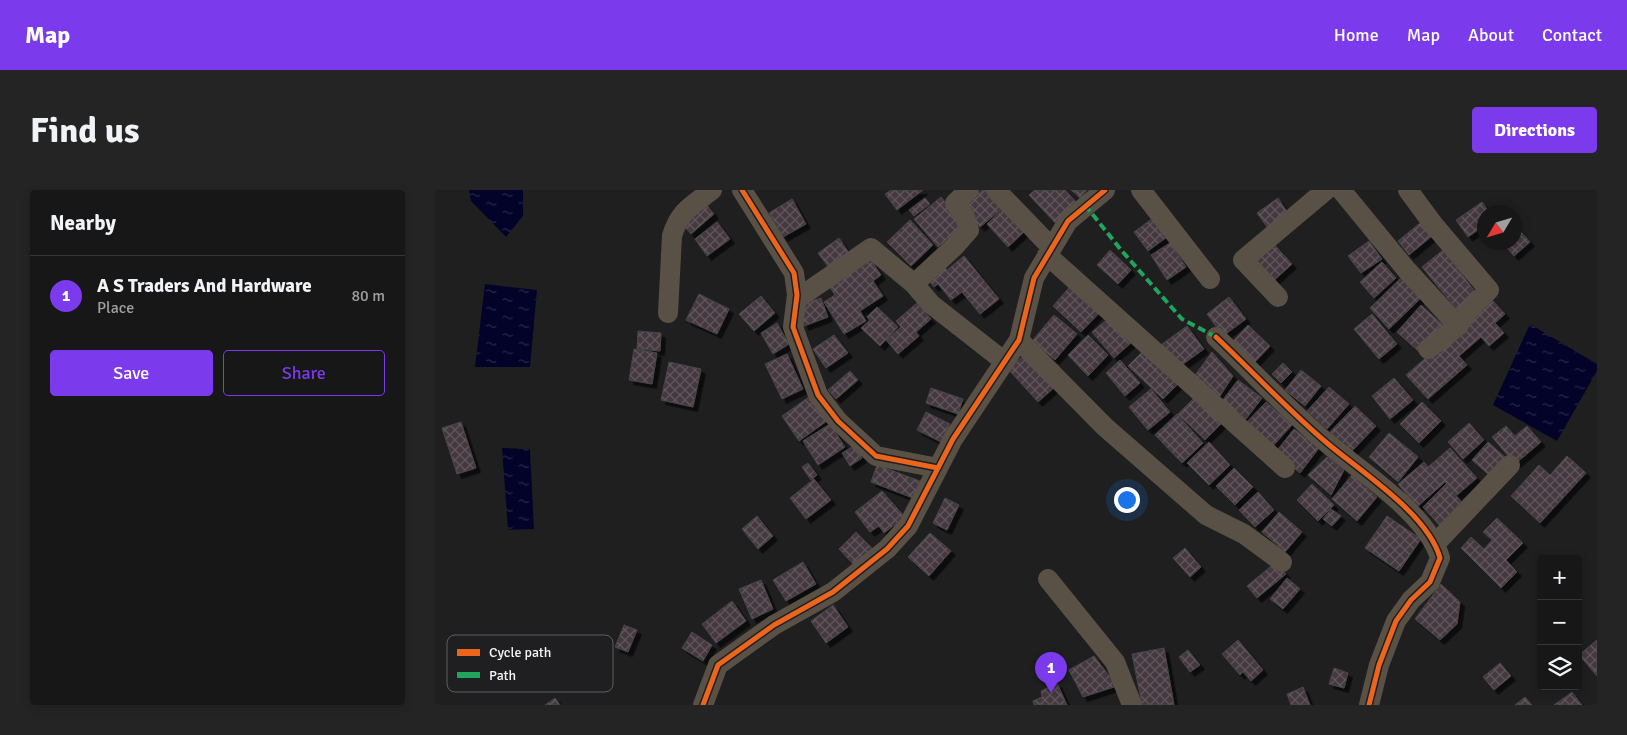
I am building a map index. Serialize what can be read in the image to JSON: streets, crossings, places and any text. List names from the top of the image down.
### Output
{
  "legend": ["Cycle path", "Path"],
  "north": "bottom left",
  "page": {
    "header": "Map",
    "nav": [
      "Home",
      "Map",
      "About",
      "Contact"
    ],
    "buttons": [
      "Directions",
      ["Save", "Share"]
    ],
    "title": "Find us",
    "heading": "Nearby",
    "list": [
      {
        "mark": "1",
        "name": "A S Traders And Hardware",
        "note": "Place",
        "value": "80 m"
      }
    ],
    "map_buttons": ["+", "−"],
    "pins": "1"
  }
}
